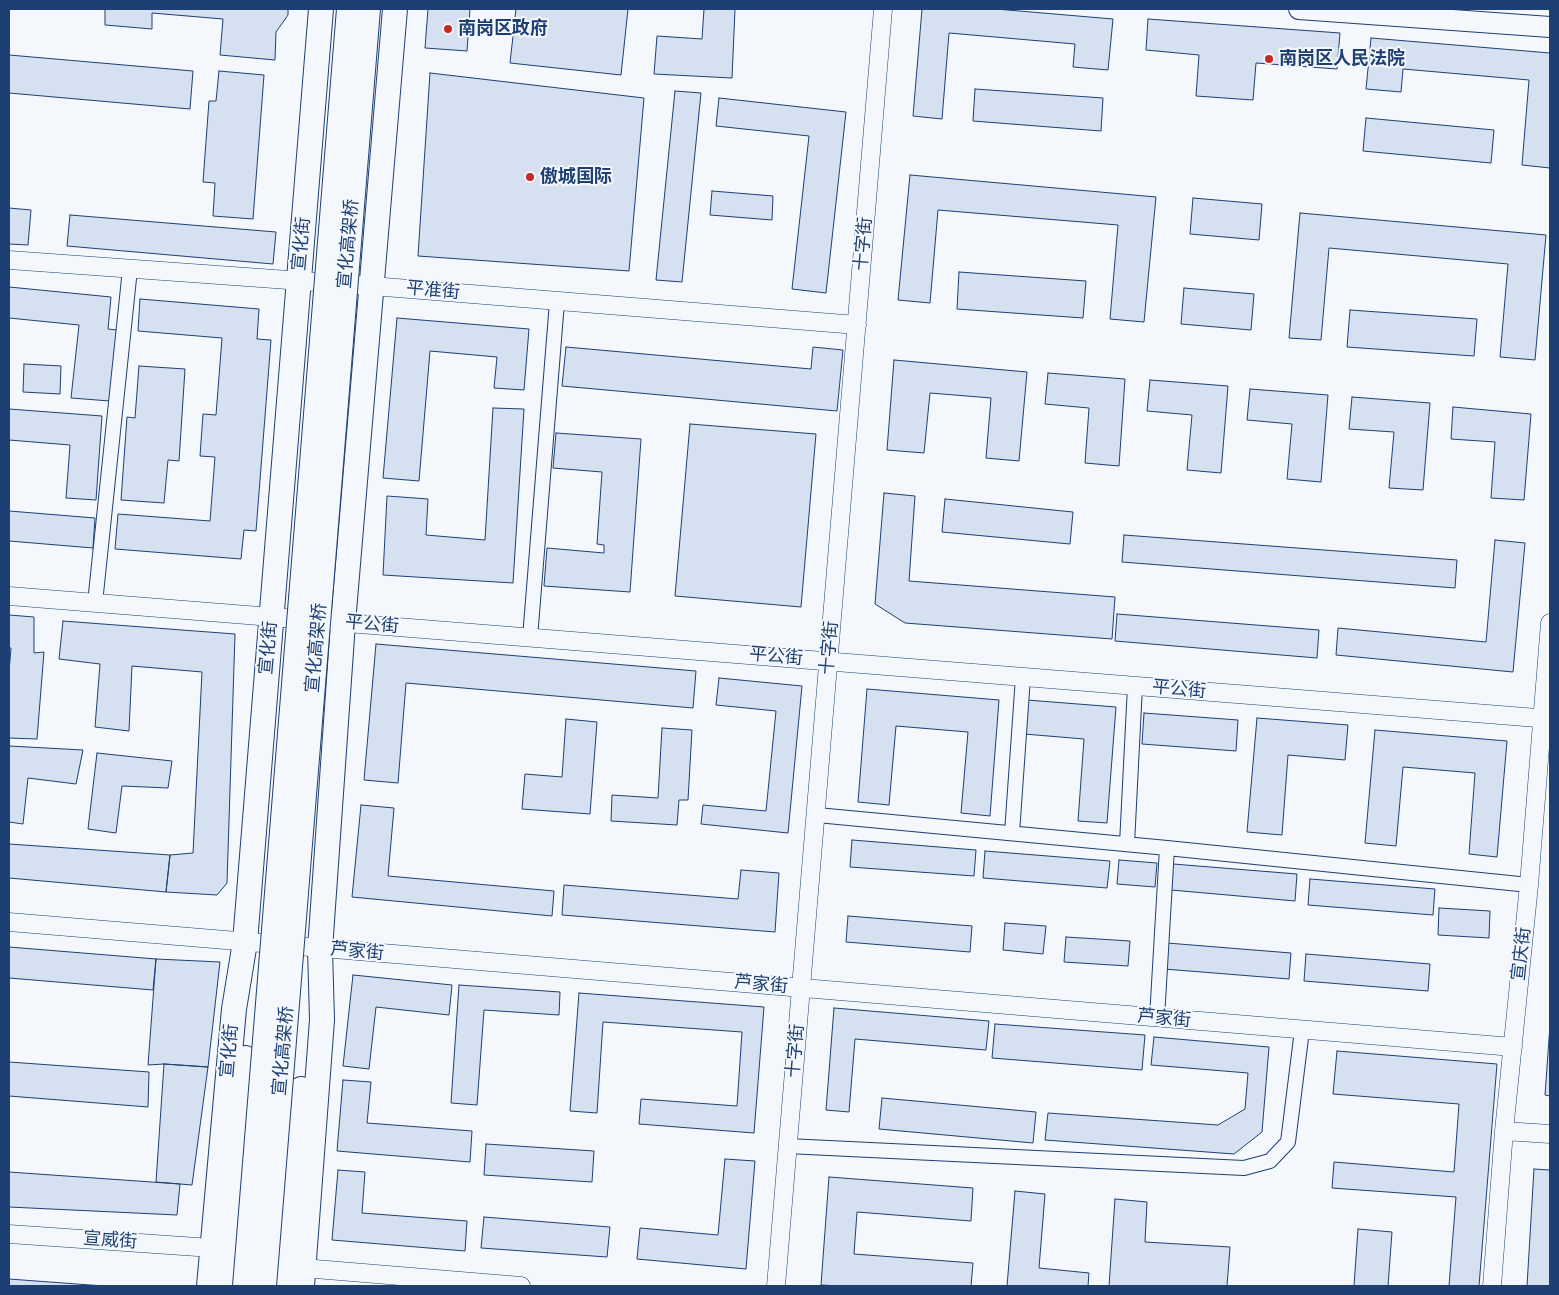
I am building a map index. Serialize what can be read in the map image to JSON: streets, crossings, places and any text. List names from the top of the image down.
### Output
{
  "streets": {
    "highway": ["宣化街", "宣化高架桥"],
    "street": [
      "十字街",
      "平准街",
      "平公街",
      "芦家街",
      "宣庆街",
      "宣威街"
    ]
  },
  "crossings": [
    ["宣化街", "平准街"],
    ["宣化街", "平公街"],
    ["宣化街", "芦家街"],
    ["宣化街", "宣威街"],
    ["十字街", "平准街"],
    ["十字街", "平公街"],
    ["十字街", "芦家街"],
    ["平公街", "宣庆街"],
    ["芦家街", "宣庆街"]
  ],
  "places": ["南岗区政府", "南岗区人民法院", "傲城国际"]
}
